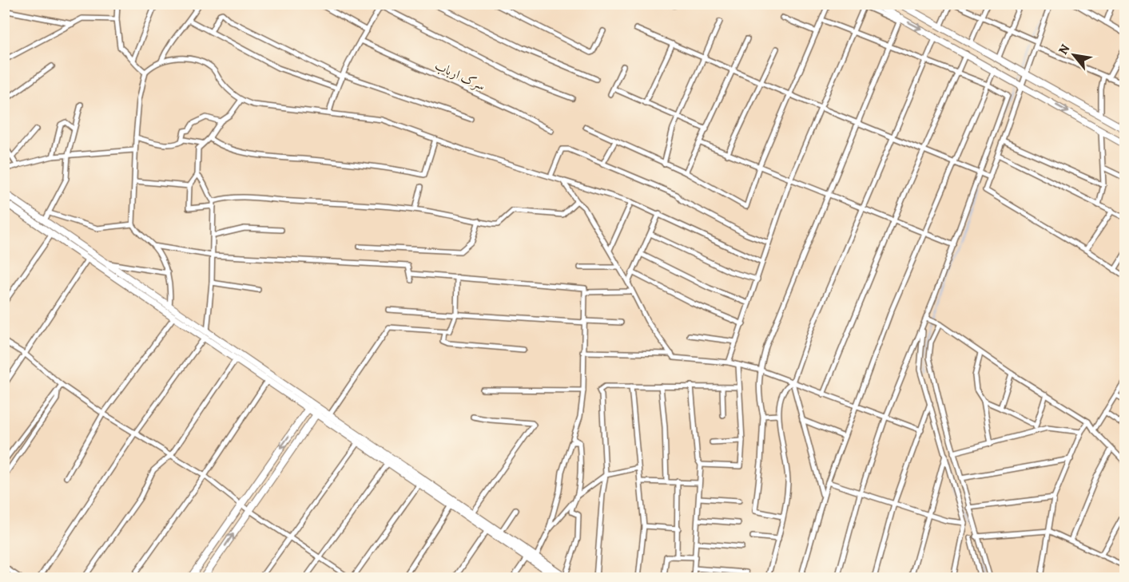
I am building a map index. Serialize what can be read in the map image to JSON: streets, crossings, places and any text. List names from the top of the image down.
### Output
{
  "streets": {
    "street": ["سرک ارباب"]
  },
  "north": "top left"
}
